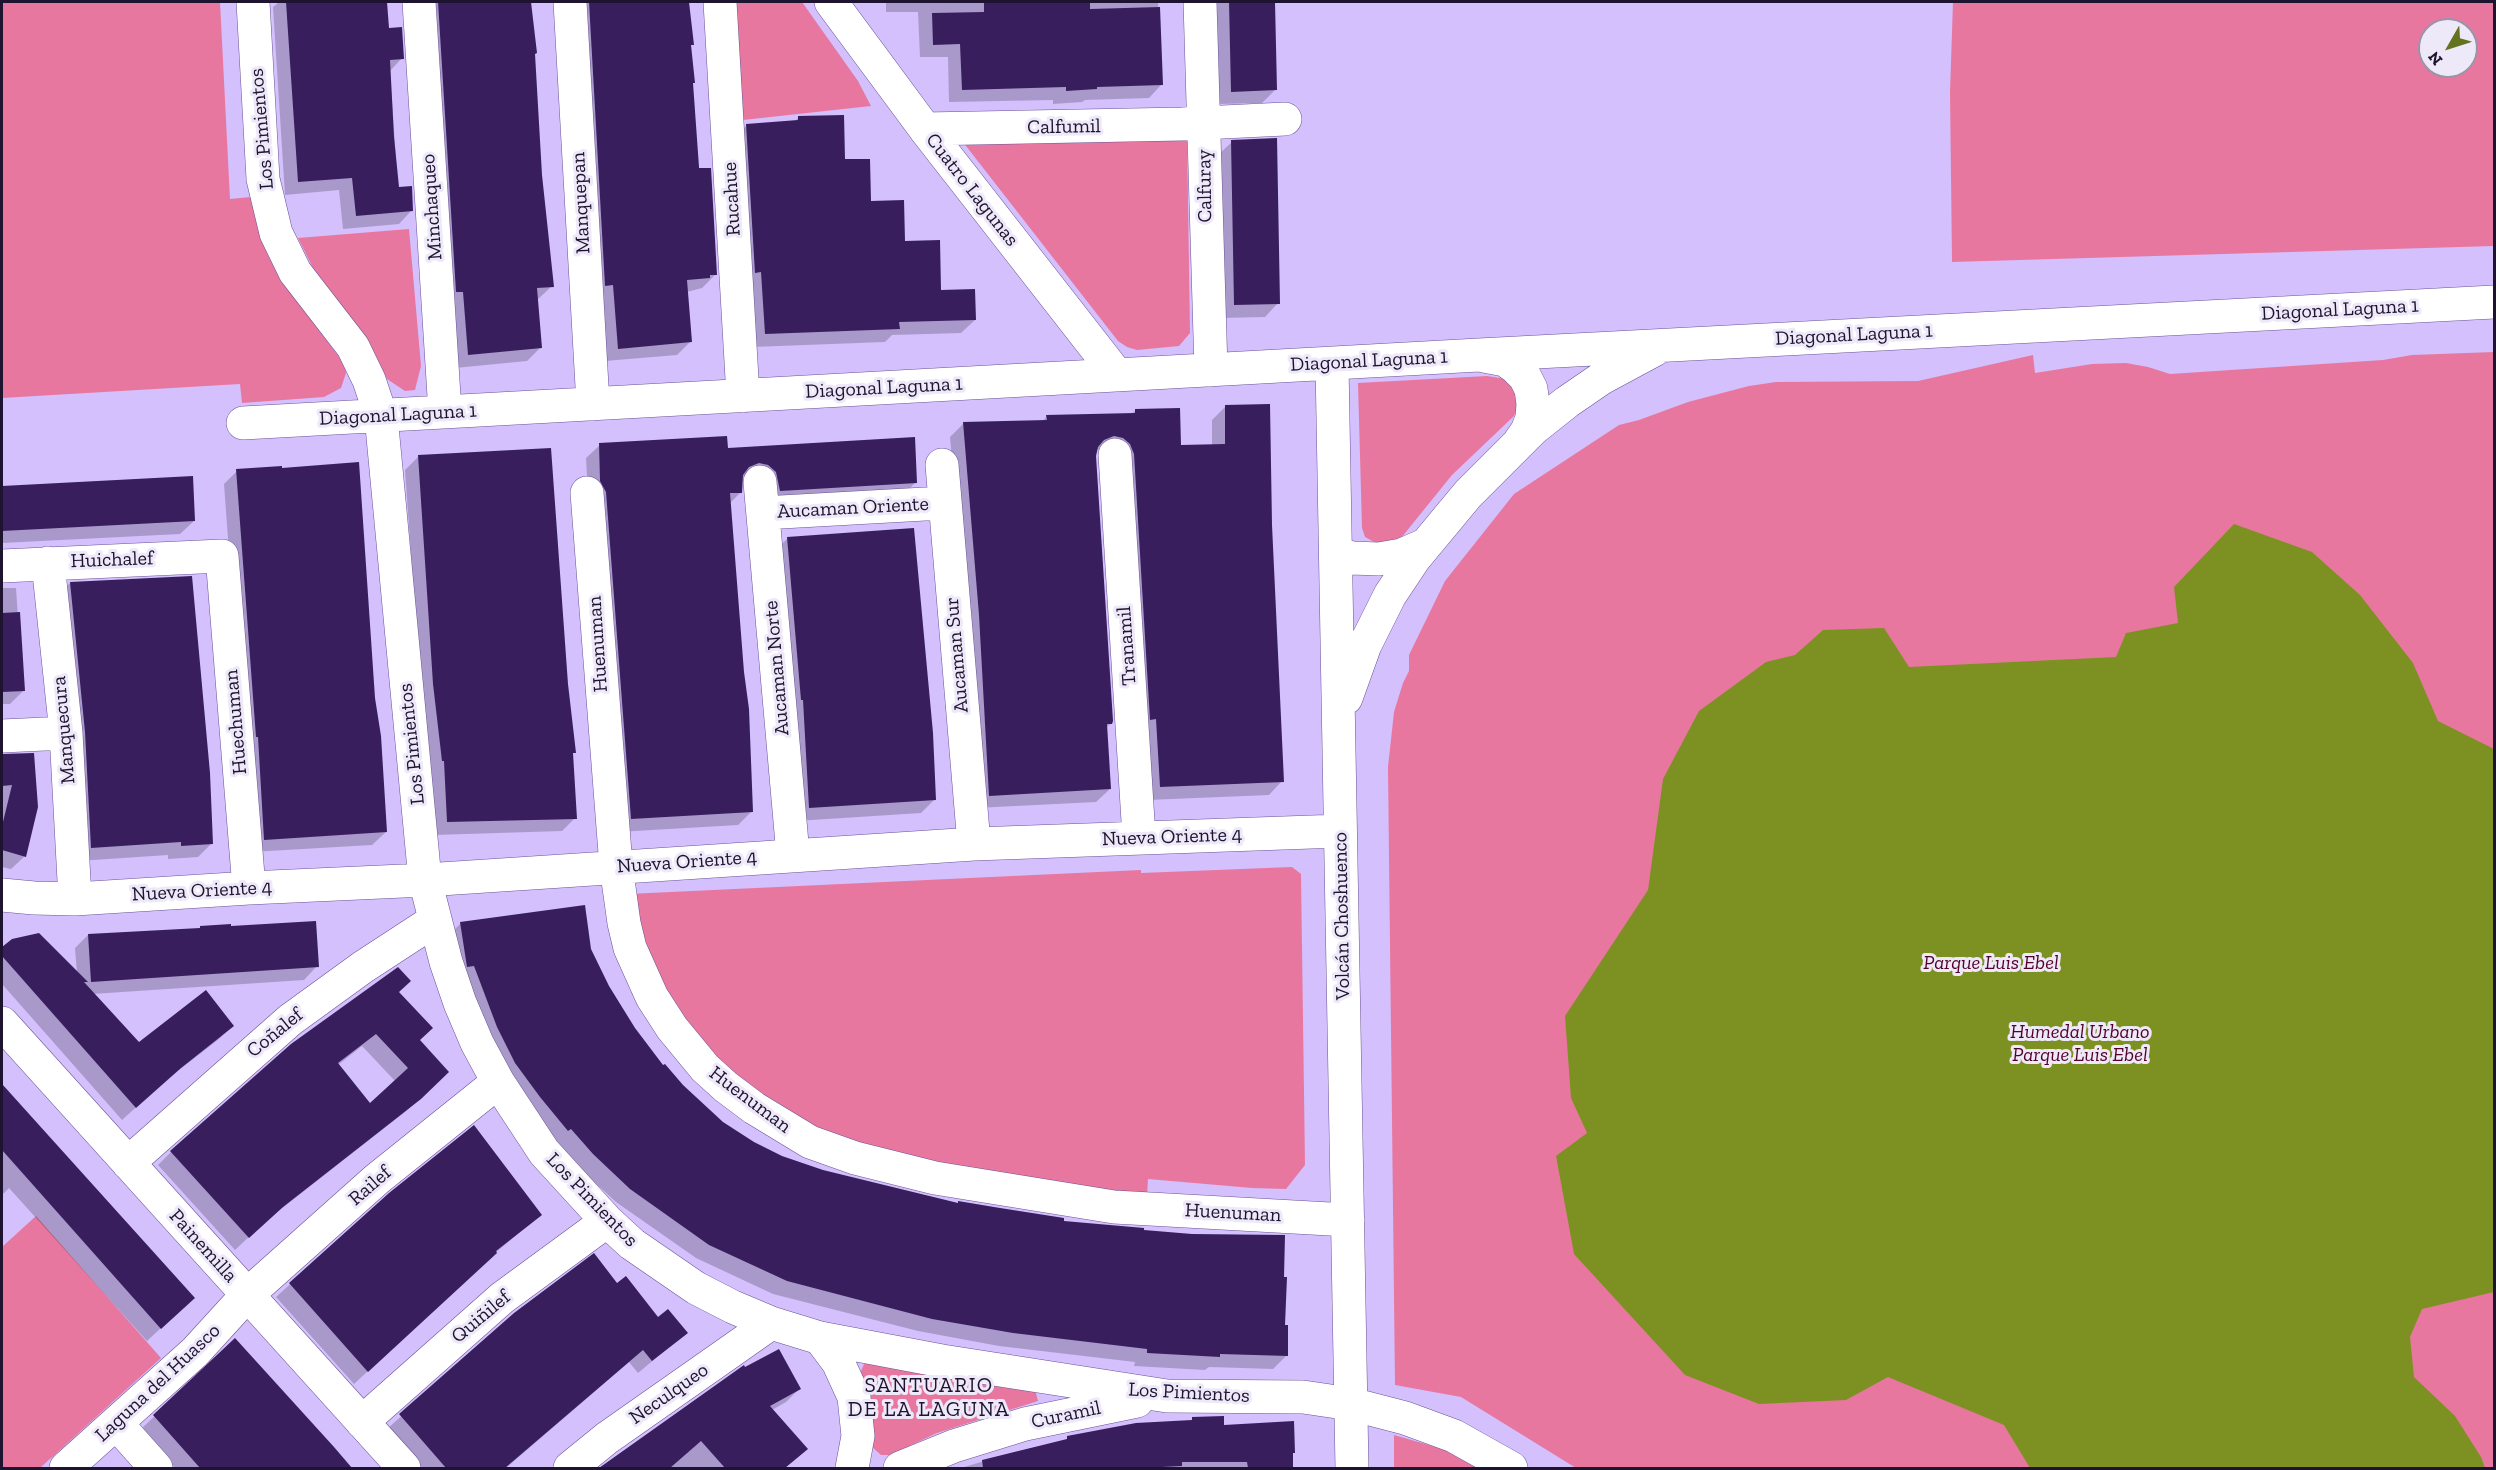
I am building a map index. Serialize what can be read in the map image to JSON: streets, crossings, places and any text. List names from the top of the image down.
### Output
{
  "streets": {
    "street": [
      "Calfumil",
      "Los Pimientos",
      "Calfuray",
      "Cuatro Lagunas",
      "Rucahue",
      "Manquepan",
      "Minchaqueo",
      "Diagonal Laguna 1",
      "Aucaman Oriente",
      "Huichalef",
      "Huenuman",
      "Tranamil",
      "Aucaman Sur",
      "Aucaman Norte",
      "Huechuman",
      "Manquecura",
      "Nueva Oriente 4",
      "Volcán Choshuenco",
      "Coñalef",
      "Railef",
      "Painemilla",
      "Quiñilef",
      "Laguna del Huasco",
      "Neculqueo",
      "Curamil"
    ]
  },
  "crossings": [
    ["Calfumil", "Calfuray"],
    ["Calfumil", "Cuatro Lagunas"],
    ["Los Pimientos", "Diagonal Laguna 1"],
    ["Los Pimientos", "Nueva Oriente 4"],
    ["Los Pimientos", "Volcán Choshuenco"],
    ["Los Pimientos", "Coñalef"],
    ["Los Pimientos", "Railef"],
    ["Los Pimientos", "Quiñilef"],
    ["Los Pimientos", "Neculqueo"],
    ["Los Pimientos", "Curamil"],
    ["Calfuray", "Diagonal Laguna 1"],
    ["Cuatro Lagunas", "Diagonal Laguna 1"],
    ["Rucahue", "Diagonal Laguna 1"],
    ["Manquepan", "Diagonal Laguna 1"],
    ["Minchaqueo", "Diagonal Laguna 1"],
    ["Diagonal Laguna 1", "Volcán Choshuenco"],
    ["Aucaman Oriente", "Aucaman Sur"],
    ["Aucaman Oriente", "Aucaman Norte"],
    ["Huichalef", "Huechuman"],
    ["Huichalef", "Manquecura"],
    ["Huenuman", "Nueva Oriente 4"],
    ["Huenuman", "Volcán Choshuenco"],
    ["Tranamil", "Nueva Oriente 4"],
    ["Aucaman Sur", "Nueva Oriente 4"],
    ["Aucaman Norte", "Nueva Oriente 4"],
    ["Huechuman", "Nueva Oriente 4"],
    ["Manquecura", "Nueva Oriente 4"],
    ["Nueva Oriente 4", "Volcán Choshuenco"],
    ["Coñalef", "Painemilla"],
    ["Railef", "Painemilla"],
    ["Railef", "Laguna del Huasco"],
    ["Painemilla", "Quiñilef"],
    ["Painemilla", "Laguna del Huasco"]
  ],
  "districts": ["SANTUARIO DE LA LAGUNA"],
  "parks": ["Parque Luis Ebel", "Humedal Urbano Parque Luis Ebel"],
  "north": "bottom left"
}
